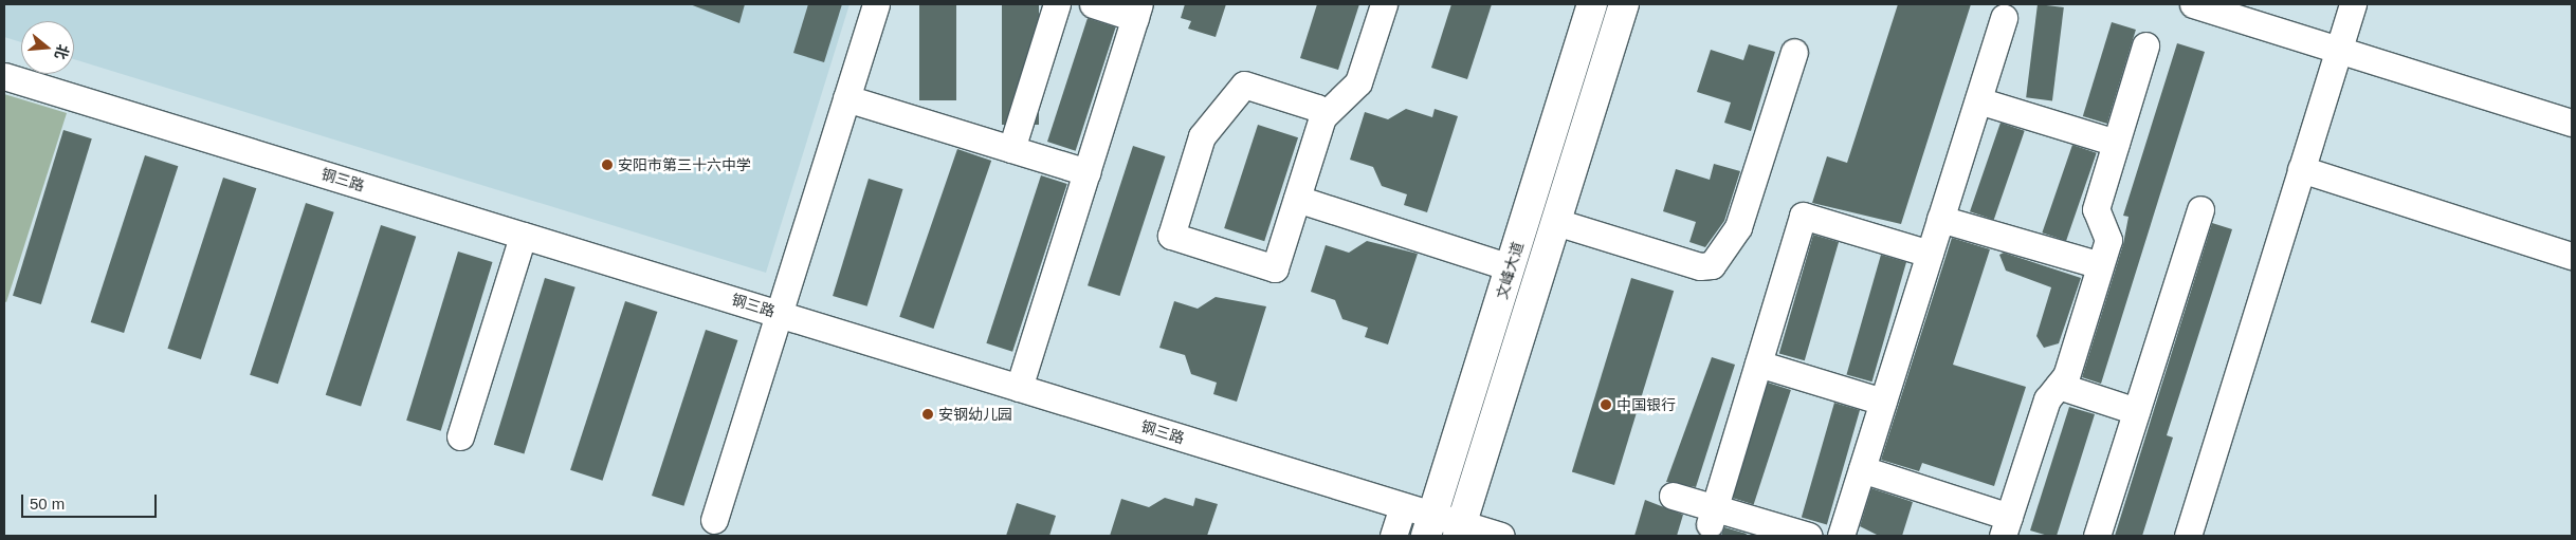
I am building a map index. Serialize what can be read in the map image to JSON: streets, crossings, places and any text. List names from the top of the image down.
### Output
{
  "streets": {
    "main road": ["文峰大道"],
    "street": ["钢三路"]
  },
  "crossings": [
    ["钢三路", "文峰大道"]
  ],
  "places": ["安阳市第三十六中学", "中国银行", "安钢幼儿园"],
  "scale_bar": "50 m",
  "north": "right"
}
